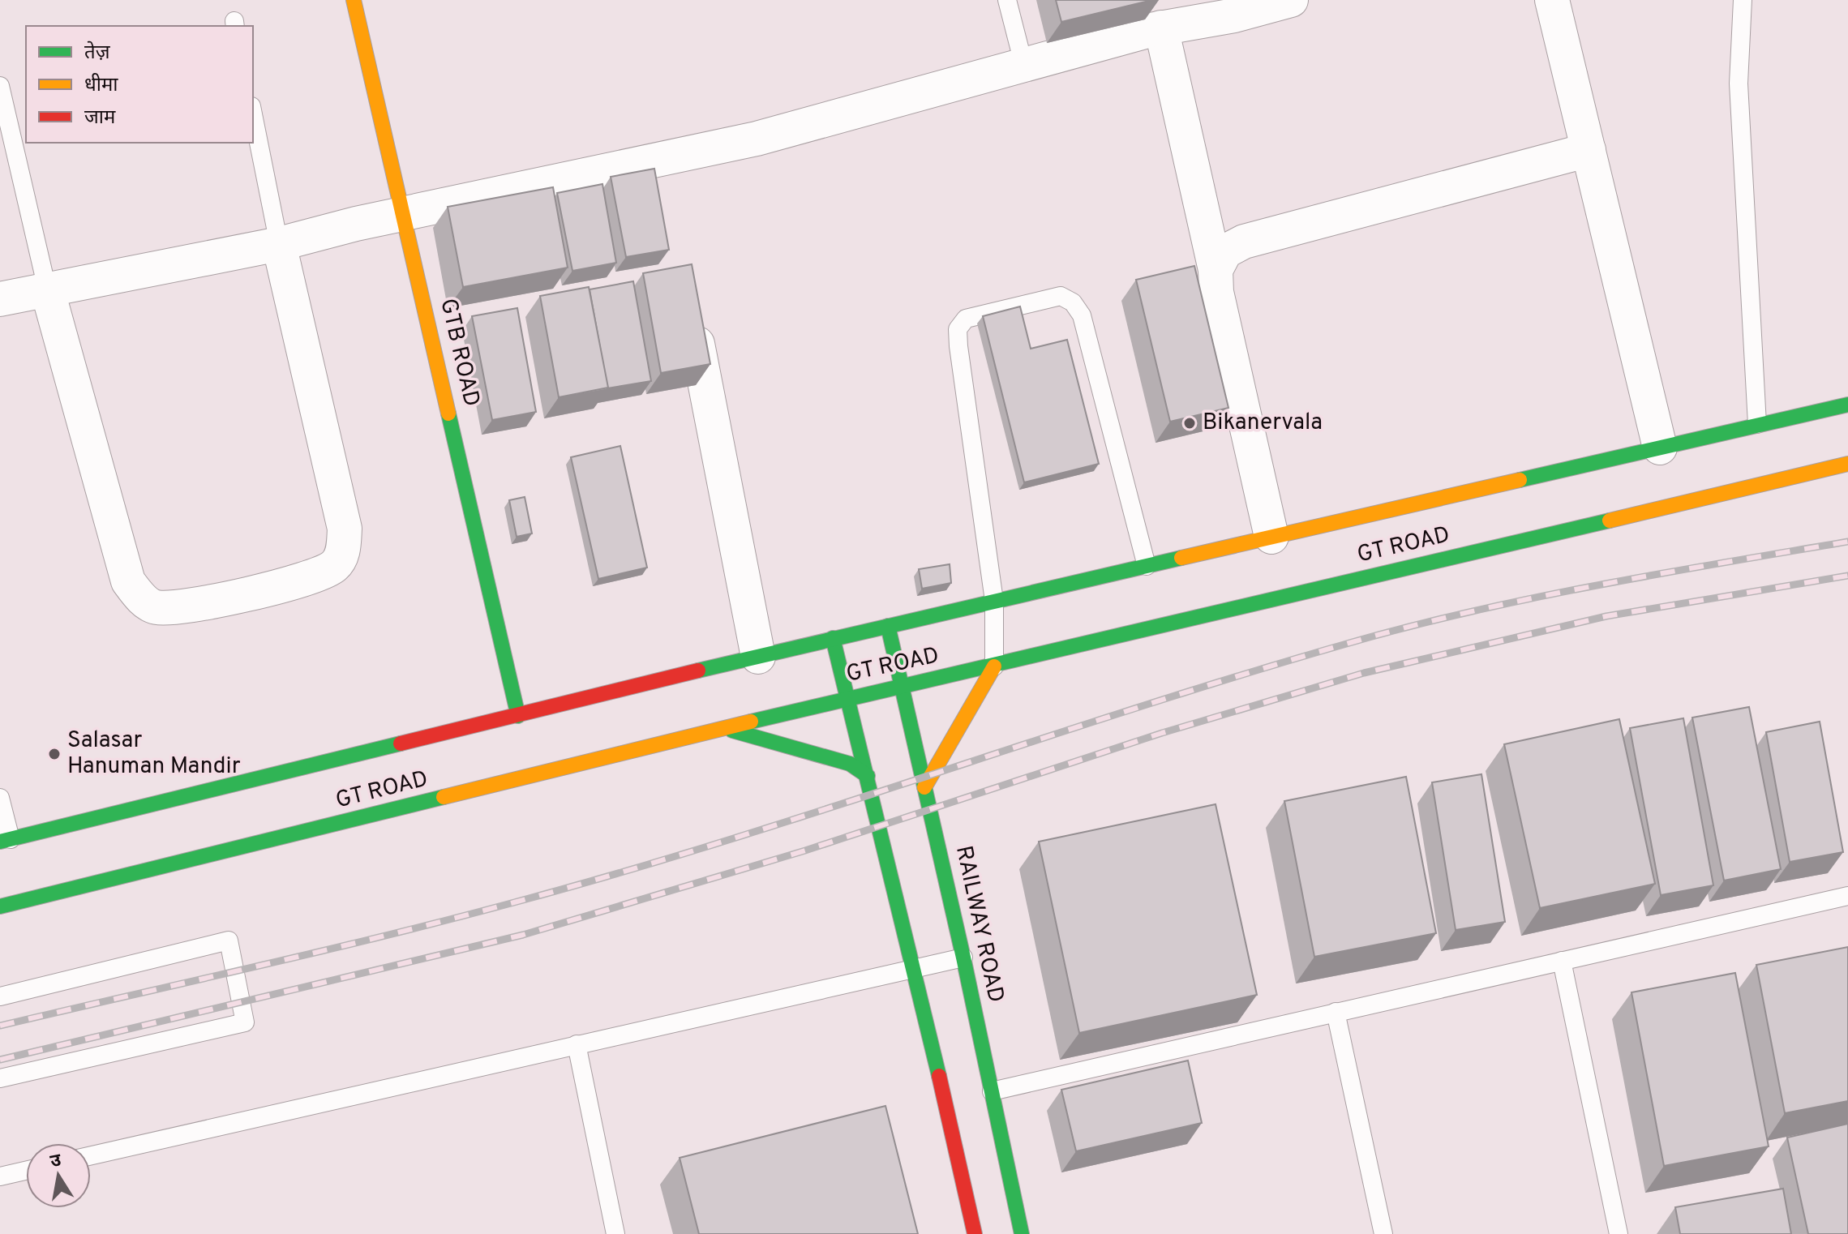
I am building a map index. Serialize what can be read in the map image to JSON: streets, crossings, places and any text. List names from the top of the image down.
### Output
{
  "streets": {
    "main road": ["GTB ROAD", "GT ROAD", "RAILWAY ROAD"]
  },
  "crossings": [
    ["GTB ROAD", "GT ROAD"],
    ["GT ROAD", "RAILWAY ROAD"]
  ],
  "places": ["Bikanervala", "Salasar Hanuman Mandir"],
  "legend": ["तेज़", "धीमा", "जाम"],
  "north": "top"
}
